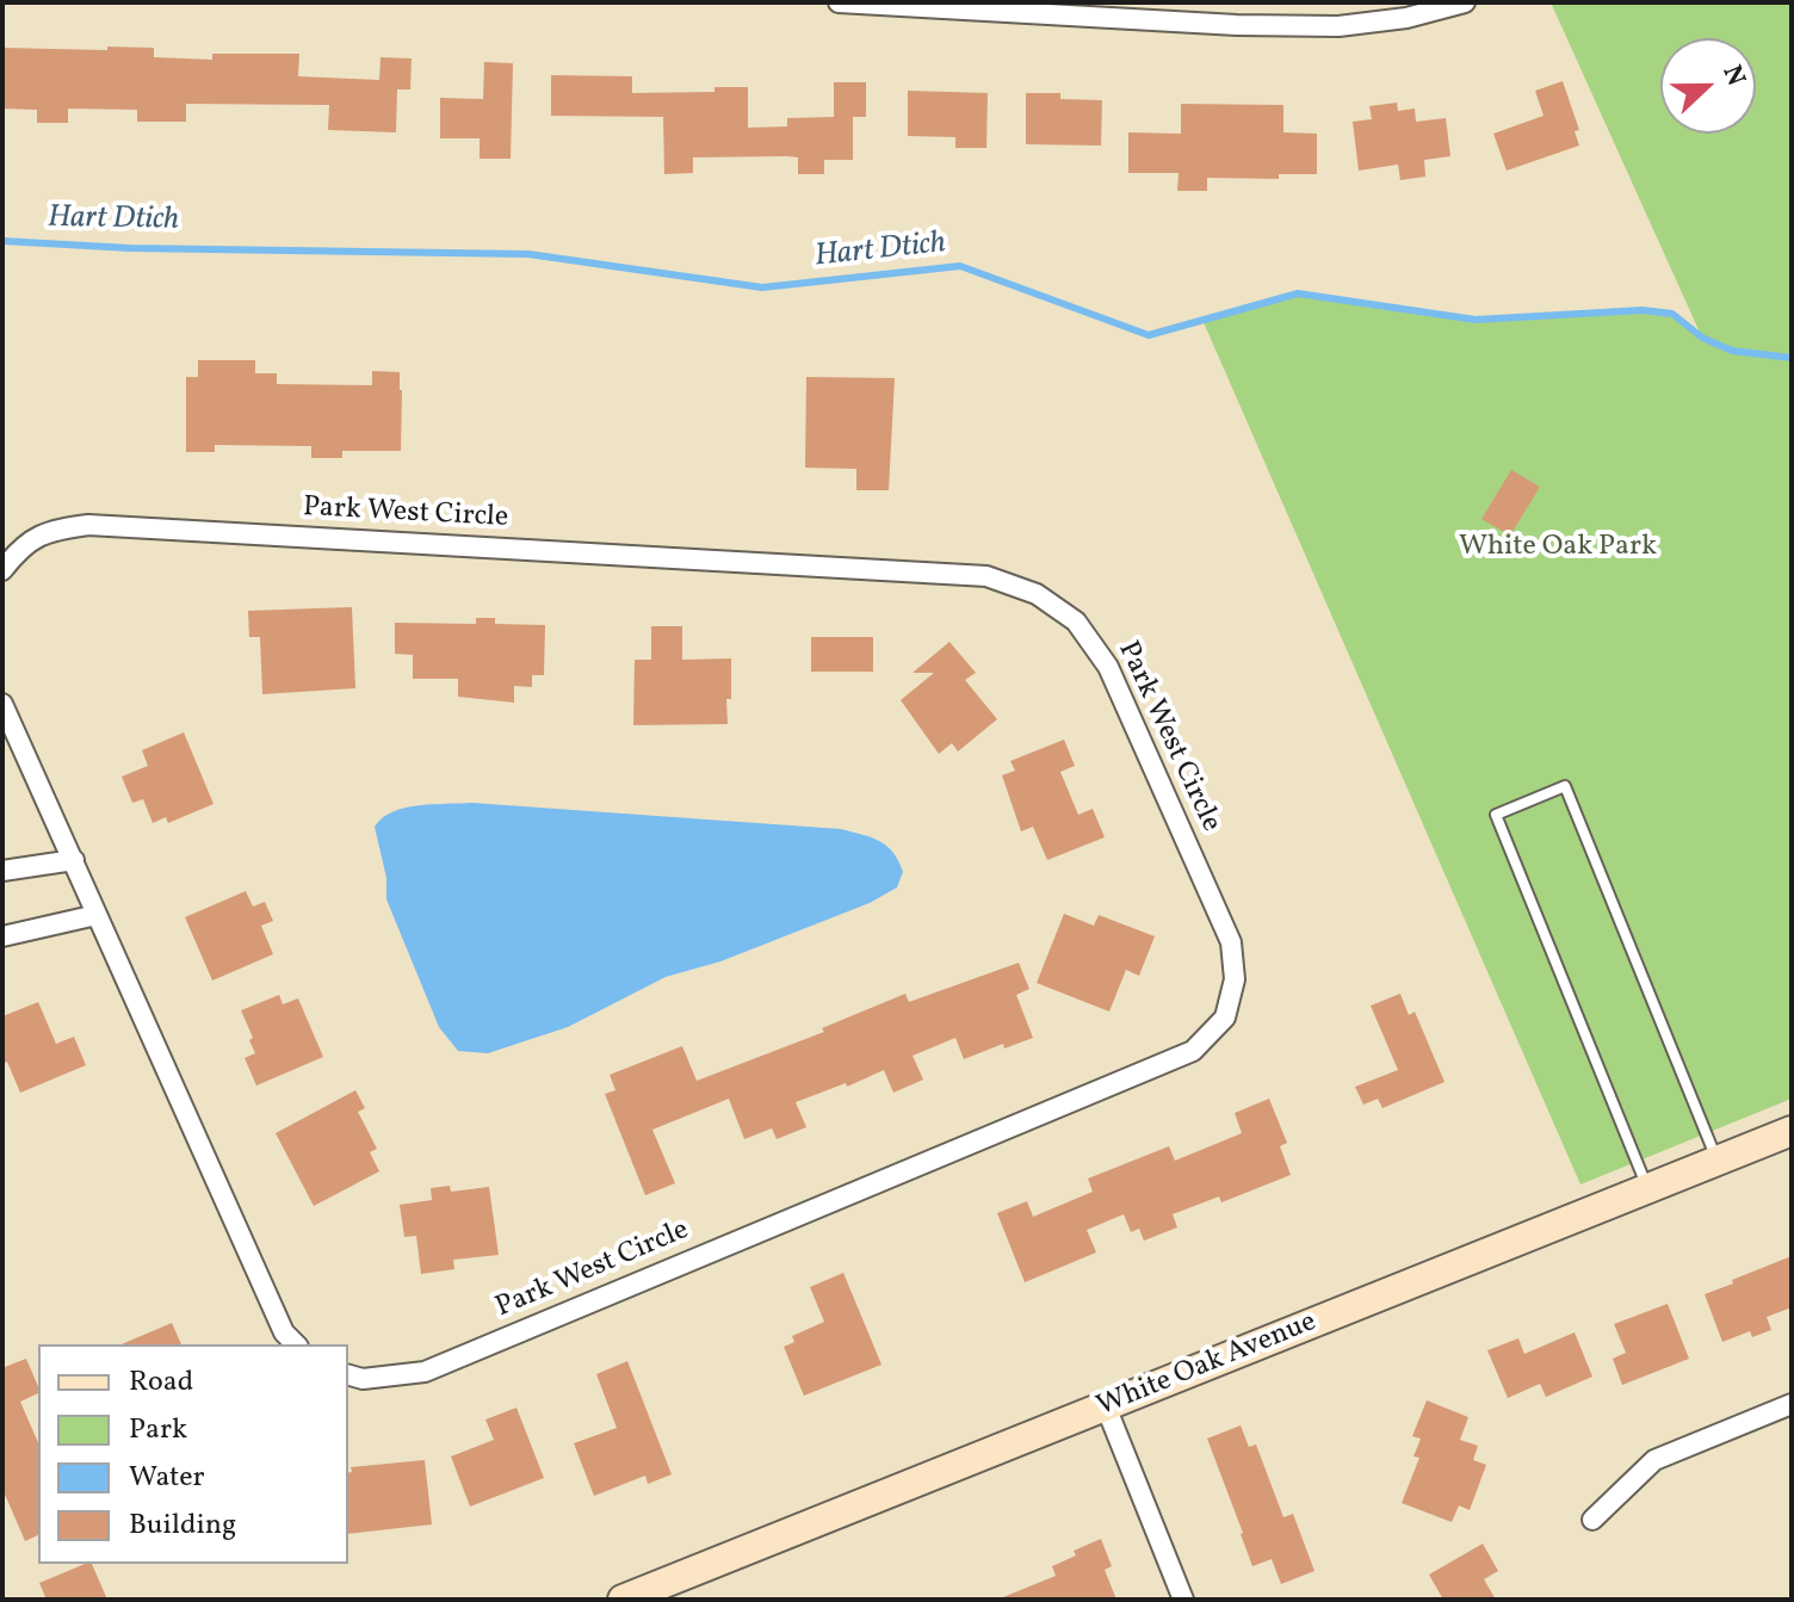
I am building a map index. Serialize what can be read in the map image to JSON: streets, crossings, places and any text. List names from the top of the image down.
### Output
{
  "streets": {
    "street": ["Park West Circle", "White Oak Avenue"]
  },
  "water": ["Hart Dtich"],
  "parks": ["White Oak Park"],
  "legend": [
    "Road",
    "Park",
    "Water",
    "Building"
  ],
  "north": "right"
}
